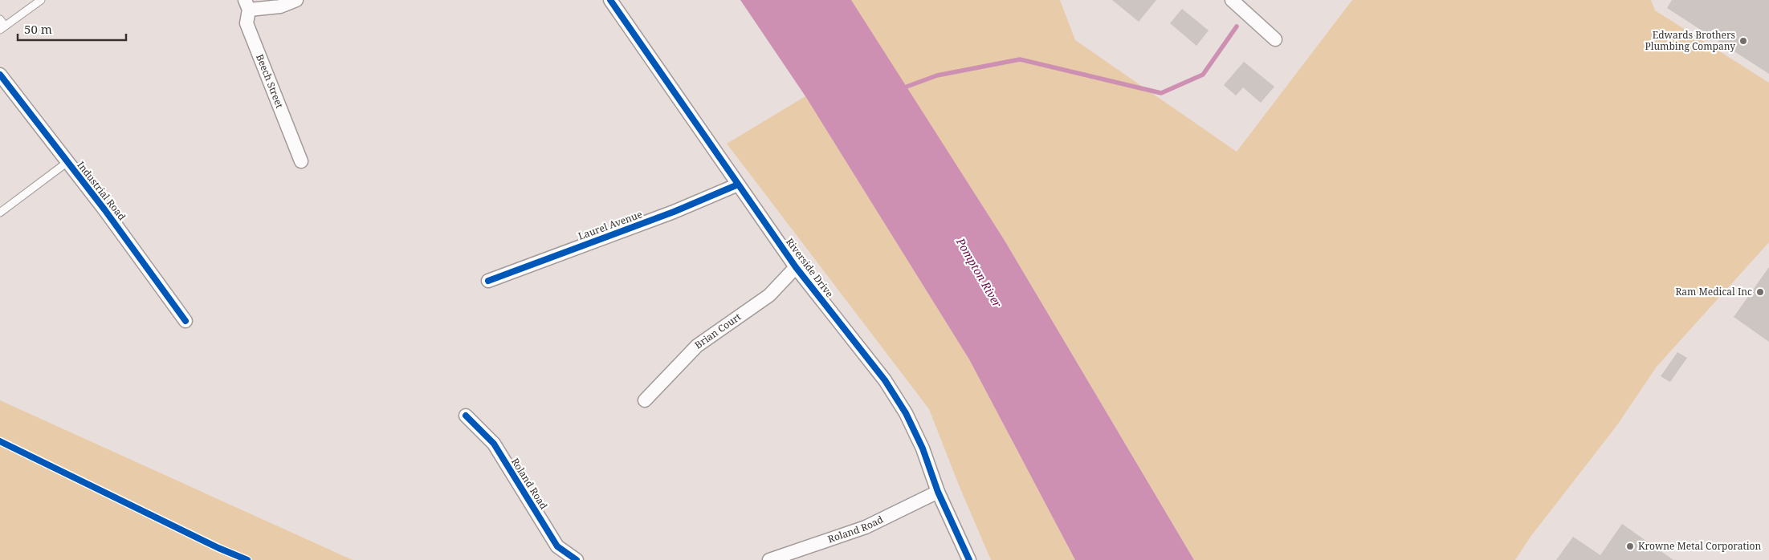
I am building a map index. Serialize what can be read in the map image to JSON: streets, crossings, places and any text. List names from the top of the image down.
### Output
{
  "streets": {
    "street": [
      "Beech Street",
      "Industrial Road",
      "Laurel Avenue",
      "Riverside Drive",
      "Brian Court",
      "Roland Road"
    ]
  },
  "crossings": [
    ["Laurel Avenue", "Riverside Drive"],
    ["Riverside Drive", "Brian Court"],
    ["Riverside Drive", "Roland Road"]
  ],
  "water": ["Pompton River"],
  "places": ["Edwards Brothers Plumbing Company", "Ram Medical Inc", "Krowne Metal Corporation"],
  "scale_bar": "50 m"
}
